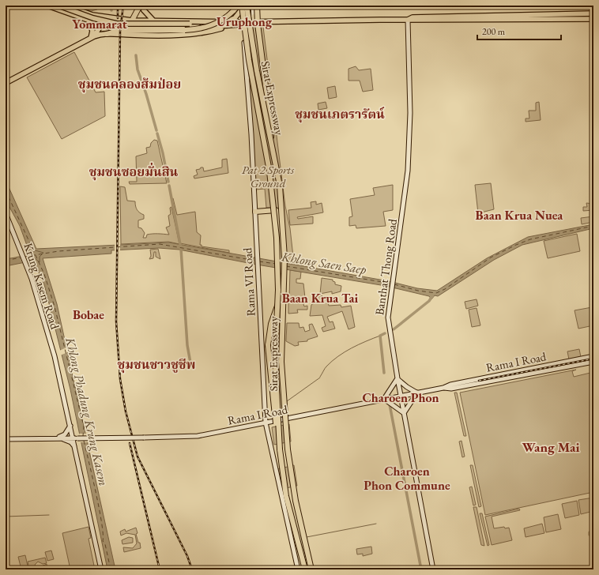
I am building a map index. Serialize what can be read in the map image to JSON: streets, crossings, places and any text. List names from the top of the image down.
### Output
{
  "streets": {
    "highway": ["Sirat Expressway"],
    "main road": [
      "Banthat Thong Road",
      "Rama VI Road",
      "Krung Kasem Road",
      "Rama I Road"
    ]
  },
  "crossings": [
    ["Sirat Expressway", "Rama VI Road"],
    ["Banthat Thong Road", "Rama I Road"],
    ["Rama VI Road", "Rama I Road"],
    ["Krung Kasem Road", "Rama I Road"]
  ],
  "districts": [
    "Uruphong",
    "Yommarat",
    "ชุมชนคลองส้มป่อย",
    "ชุมชนเภตรารัตน์",
    "ชุมชนซอยมั่นสิน",
    "Baan Krua Nuea",
    "Baan Krua Tai",
    "Bobae",
    "ชุมชนชาวชูชีพ",
    "Charoen Phon",
    "Wang Mai",
    "Charoen Phon Commune"
  ],
  "water": ["Khlong Saen Saep", "Khlong Phadung Krung Kasem"],
  "parks": ["Pat 2 Sports Ground"],
  "scale_bar": "200 m"
}
